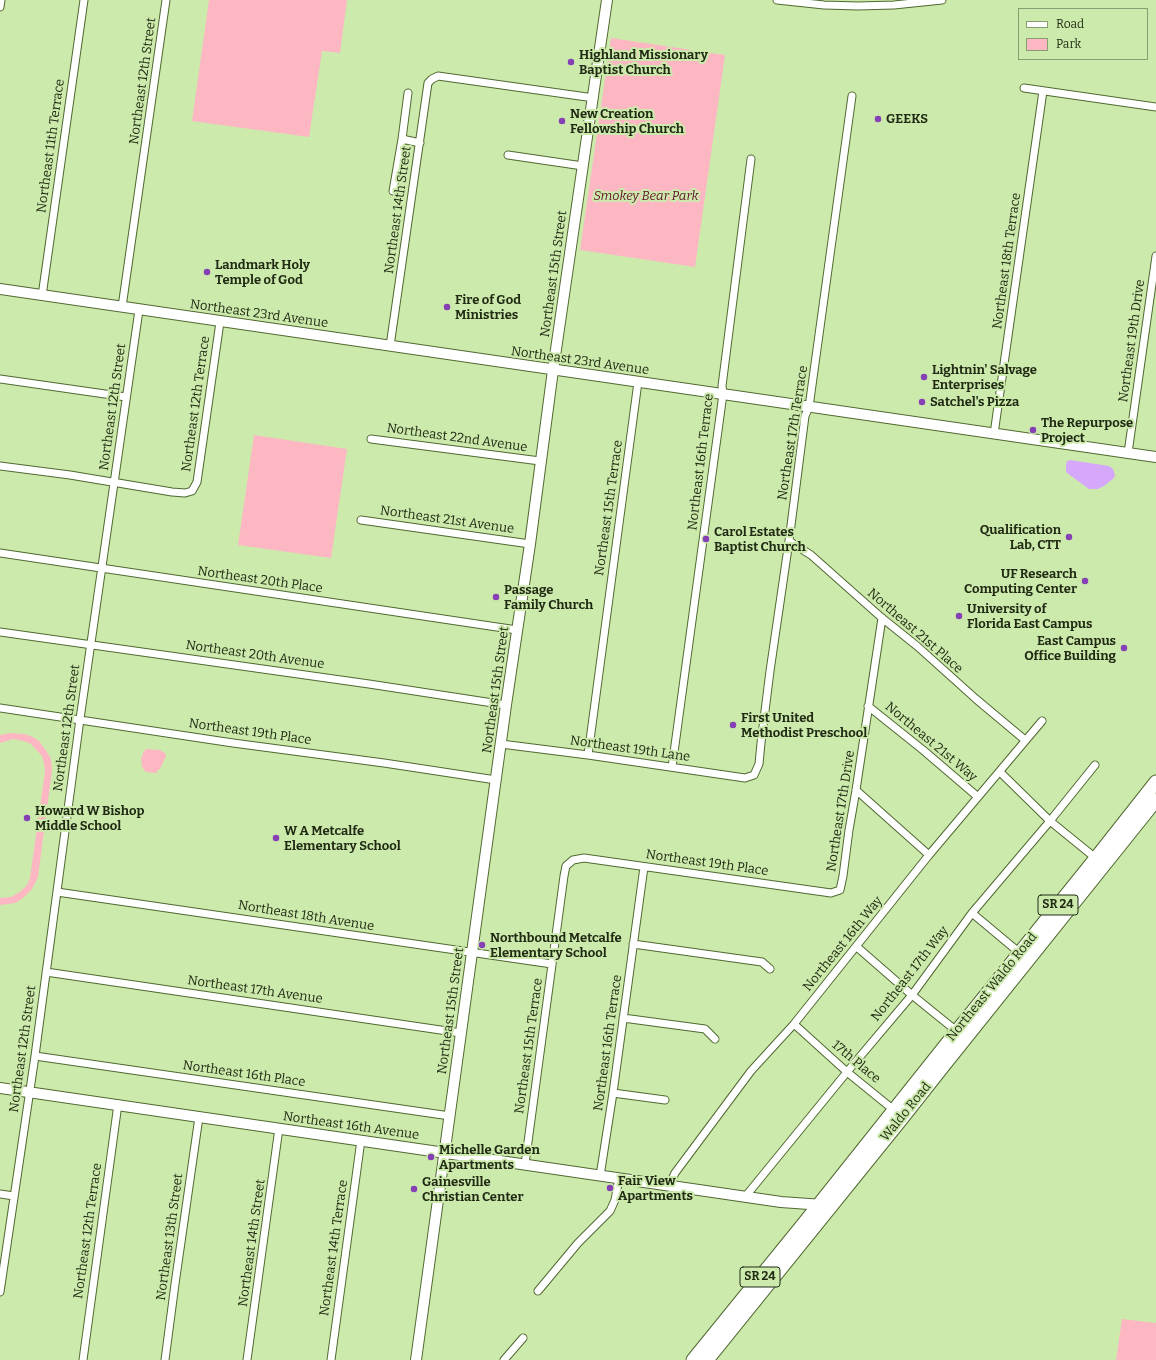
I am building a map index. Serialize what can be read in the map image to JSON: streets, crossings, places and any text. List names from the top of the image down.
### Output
{
  "streets": {
    "highway": ["SR 24", "Waldo Road"],
    "street": [
      "Northeast 12th Street",
      "Northeast 11th Terrace",
      "Northeast 14th Street",
      "Northeast 18th Terrace",
      "Northeast 15th Street",
      "Northeast 23rd Avenue",
      "Northeast 19th Drive",
      "Northeast 12th Terrace",
      "Northeast 17th Terrace",
      "Northeast 22nd Avenue",
      "Northeast 16th Terrace",
      "Northeast 15th Terrace",
      "Northeast 21st Avenue",
      "Northeast 20th Place",
      "Northeast 21st Place",
      "Northeast 20th Avenue",
      "Northeast 19th Place",
      "Northeast 21st Way",
      "Northeast 19th Lane",
      "Northeast 17th Drive",
      "Northeast 18th Avenue",
      "Northeast 16th Way",
      "Northeast 17th Way",
      "Northeast 17th Avenue",
      "17th Place",
      "Northeast 16th Place",
      "Northeast 16th Avenue",
      "Northeast 13th Street",
      "Northeast 14th Terrace"
    ]
  },
  "crossings": [
    ["Northeast 12th Street", "Northeast 23rd Avenue"],
    ["Northeast 12th Street", "Northeast 12th Terrace"],
    ["Northeast 12th Street", "Northeast 20th Place"],
    ["Northeast 12th Street", "Northeast 20th Avenue"],
    ["Northeast 12th Street", "Northeast 19th Place"],
    ["Northeast 12th Street", "Northeast 18th Avenue"],
    ["Northeast 12th Street", "Northeast 17th Avenue"],
    ["Northeast 12th Street", "Northeast 16th Place"],
    ["Northeast 12th Street", "Northeast 16th Avenue"],
    ["Northeast 11th Terrace", "Northeast 23rd Avenue"],
    ["Northeast 14th Street", "Northeast 15th Street"],
    ["Northeast 14th Street", "Northeast 23rd Avenue"],
    ["Northeast 14th Street", "Northeast 16th Avenue"],
    ["Northeast 18th Terrace", "Northeast 23rd Avenue"],
    ["Northeast 15th Street", "Northeast 23rd Avenue"],
    ["Northeast 15th Street", "Northeast 22nd Avenue"],
    ["Northeast 15th Street", "Northeast 21st Avenue"],
    ["Northeast 15th Street", "Northeast 20th Place"],
    ["Northeast 15th Street", "Northeast 20th Avenue"],
    ["Northeast 15th Street", "Northeast 19th Place"],
    ["Northeast 15th Street", "Northeast 19th Lane"],
    ["Northeast 15th Street", "Northeast 18th Avenue"],
    ["Northeast 15th Street", "Northeast 17th Avenue"],
    ["Northeast 15th Street", "Northeast 16th Place"],
    ["Northeast 15th Street", "Northeast 16th Avenue"],
    ["Northeast 23rd Avenue", "Northeast 19th Drive"],
    ["Northeast 23rd Avenue", "Northeast 12th Terrace"],
    ["Northeast 23rd Avenue", "Northeast 17th Terrace"],
    ["Northeast 23rd Avenue", "Northeast 16th Terrace"],
    ["Northeast 23rd Avenue", "Northeast 15th Terrace"],
    ["Northeast 12th Terrace", "Northeast 16th Avenue"],
    ["Northeast 17th Terrace", "Northeast 21st Place"],
    ["Northeast 17th Terrace", "Northeast 19th Lane"],
    ["Northeast 16th Terrace", "Northeast 19th Place"],
    ["Northeast 16th Terrace", "Northeast 19th Lane"],
    ["Northeast 16th Terrace", "Northeast 16th Avenue"],
    ["Northeast 15th Terrace", "Northeast 19th Place"],
    ["Northeast 15th Terrace", "Northeast 19th Lane"],
    ["Northeast 15th Terrace", "Northeast 18th Avenue"],
    ["Northeast 15th Terrace", "Northeast 16th Avenue"],
    ["Northeast 21st Place", "Northeast 17th Drive"],
    ["Northeast 21st Place", "Northeast 16th Way"],
    ["Northeast 19th Place", "Northeast 17th Drive"],
    ["Northeast 21st Way", "Northeast 17th Drive"],
    ["Northeast 21st Way", "Northeast 16th Way"],
    ["SR 24", "Waldo Road"],
    ["Northeast 16th Way", "17th Place"],
    ["Northeast 16th Way", "Northeast 16th Avenue"],
    ["Northeast 17th Way", "17th Place"],
    ["Northeast 17th Way", "Northeast 16th Avenue"],
    ["17th Place", "Waldo Road"],
    ["Waldo Road", "Northeast 16th Avenue"],
    ["Northeast 16th Avenue", "Northeast 13th Street"],
    ["Northeast 16th Avenue", "Northeast 14th Terrace"]
  ],
  "parks": ["Smokey Bear Park"],
  "places": [
    "Highland Missionary Baptist Church",
    "GEEKS",
    "New Creation Fellowship Church",
    "Landmark Holy Temple of God",
    "Fire of God Ministries",
    "Lightnin' Salvage Enterprises",
    "Satchel's Pizza",
    "The Repurpose Project",
    "Qualification Lab, CTT",
    "Carol Estates Baptist Church",
    "UF Research Computing Center",
    "Passage Family Church",
    "University of Florida East Campus",
    "East Campus Office Building",
    "First United Methodist Preschool",
    "Howard W Bishop Middle School",
    "W A Metcalfe Elementary School",
    "Northbound Metcalfe Elementary School",
    "Michelle Garden Apartments",
    "Fair View Apartments",
    "Gainesville Christian Center"
  ],
  "legend": ["Road", "Park"]
}
